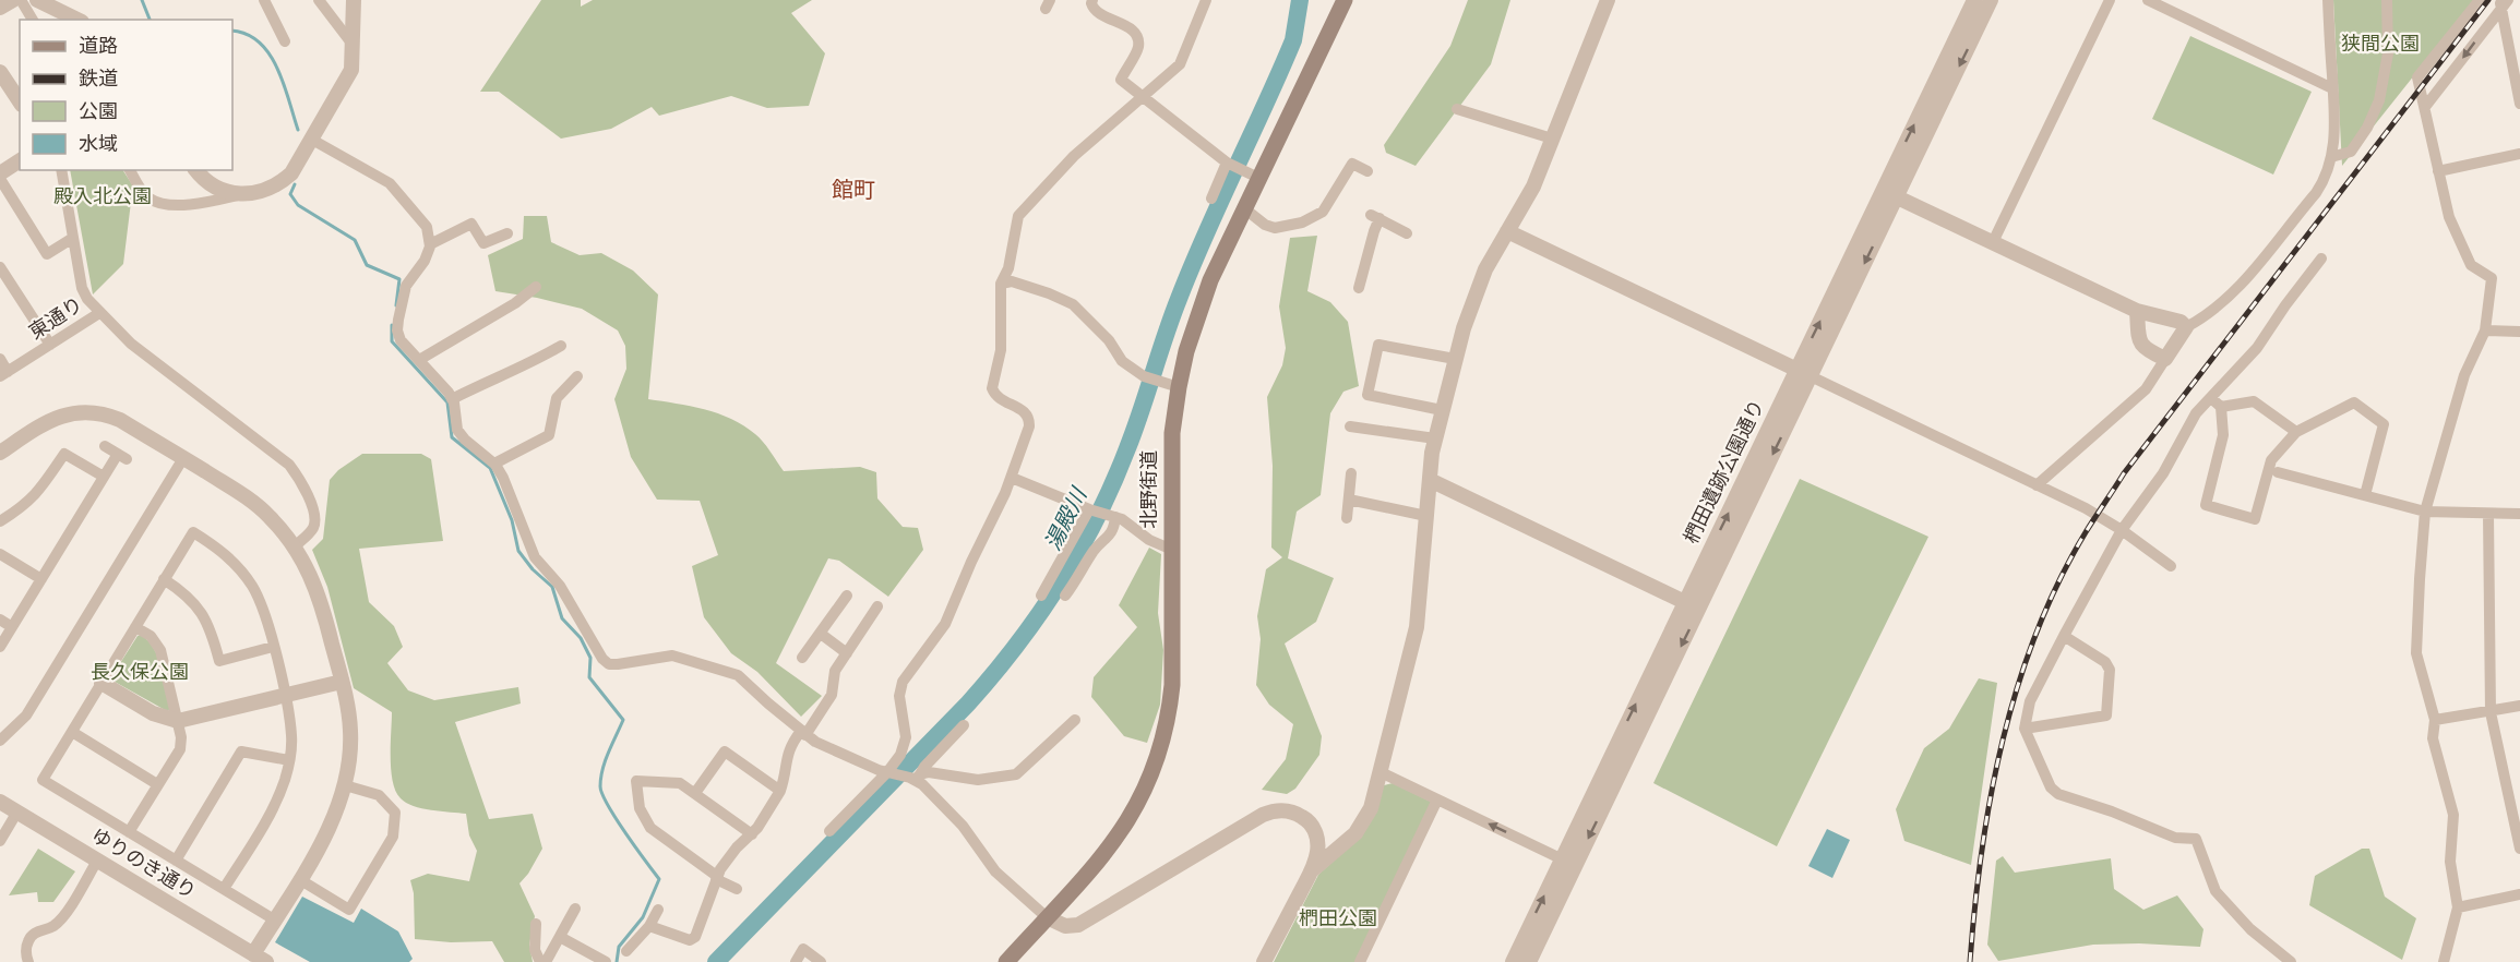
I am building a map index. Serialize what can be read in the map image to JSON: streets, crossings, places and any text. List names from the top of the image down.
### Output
{
  "streets": {
    "main road": ["北野街道"],
    "street": ["東通り", "椚田遺跡公園通り", "ゆりのき通り"]
  },
  "districts": ["館町"],
  "water": ["湯殿川"],
  "parks": [
    "狭間公園",
    "殿入北公園",
    "長久保公園",
    "椚田公園"
  ],
  "legend": [
    "道路",
    "鉄道",
    "公園",
    "水域"
  ]
}
